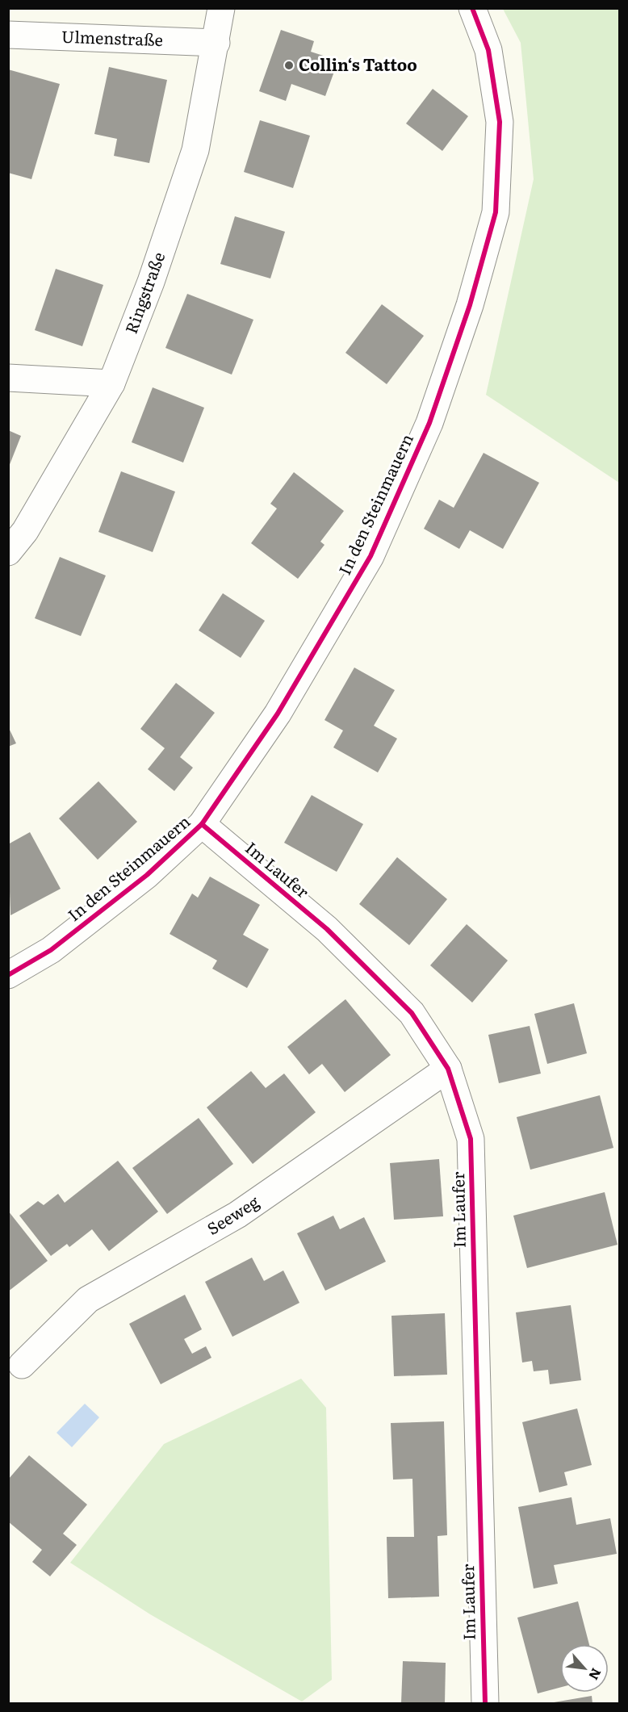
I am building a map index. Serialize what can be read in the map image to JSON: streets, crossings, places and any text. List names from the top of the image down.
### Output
{
  "streets": {
    "street": [
      "Ulmenstraße",
      "Ringstraße",
      "In den Steinmauern",
      "Im Laufer",
      "Seeweg"
    ]
  },
  "crossings": [
    ["Ulmenstraße", "Ringstraße"],
    ["In den Steinmauern", "Im Laufer"],
    ["Im Laufer", "Seeweg"]
  ],
  "places": ["Collin‘s Tattoo"],
  "north": "bottom right"
}
